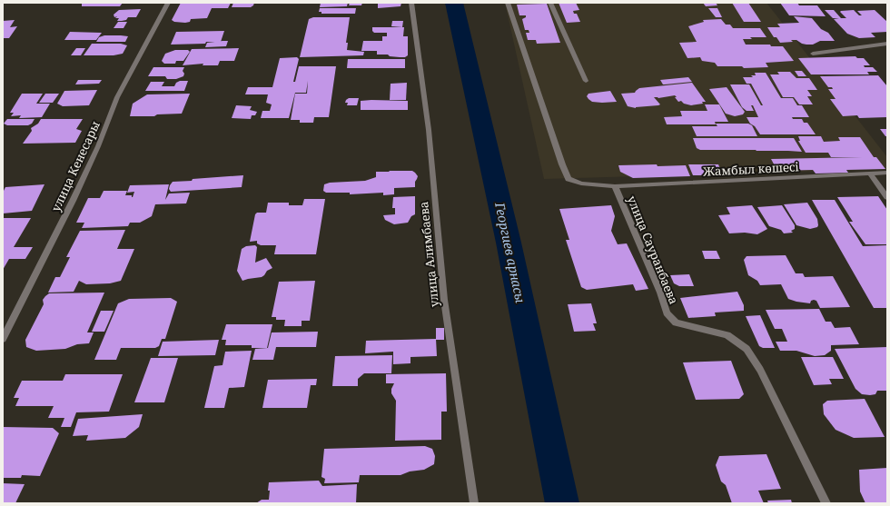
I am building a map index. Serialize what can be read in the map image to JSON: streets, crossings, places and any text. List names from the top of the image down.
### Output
{
  "streets": {
    "street": [
      "улица Кенесары",
      "Жамбыл көшесі",
      "улица Сауранбаева",
      "улица Алимбаева"
    ]
  },
  "crossings": [
    ["Жамбыл көшесі", "улица Сауранбаева"]
  ],
  "water": ["Георгиев арнасы"]
}
